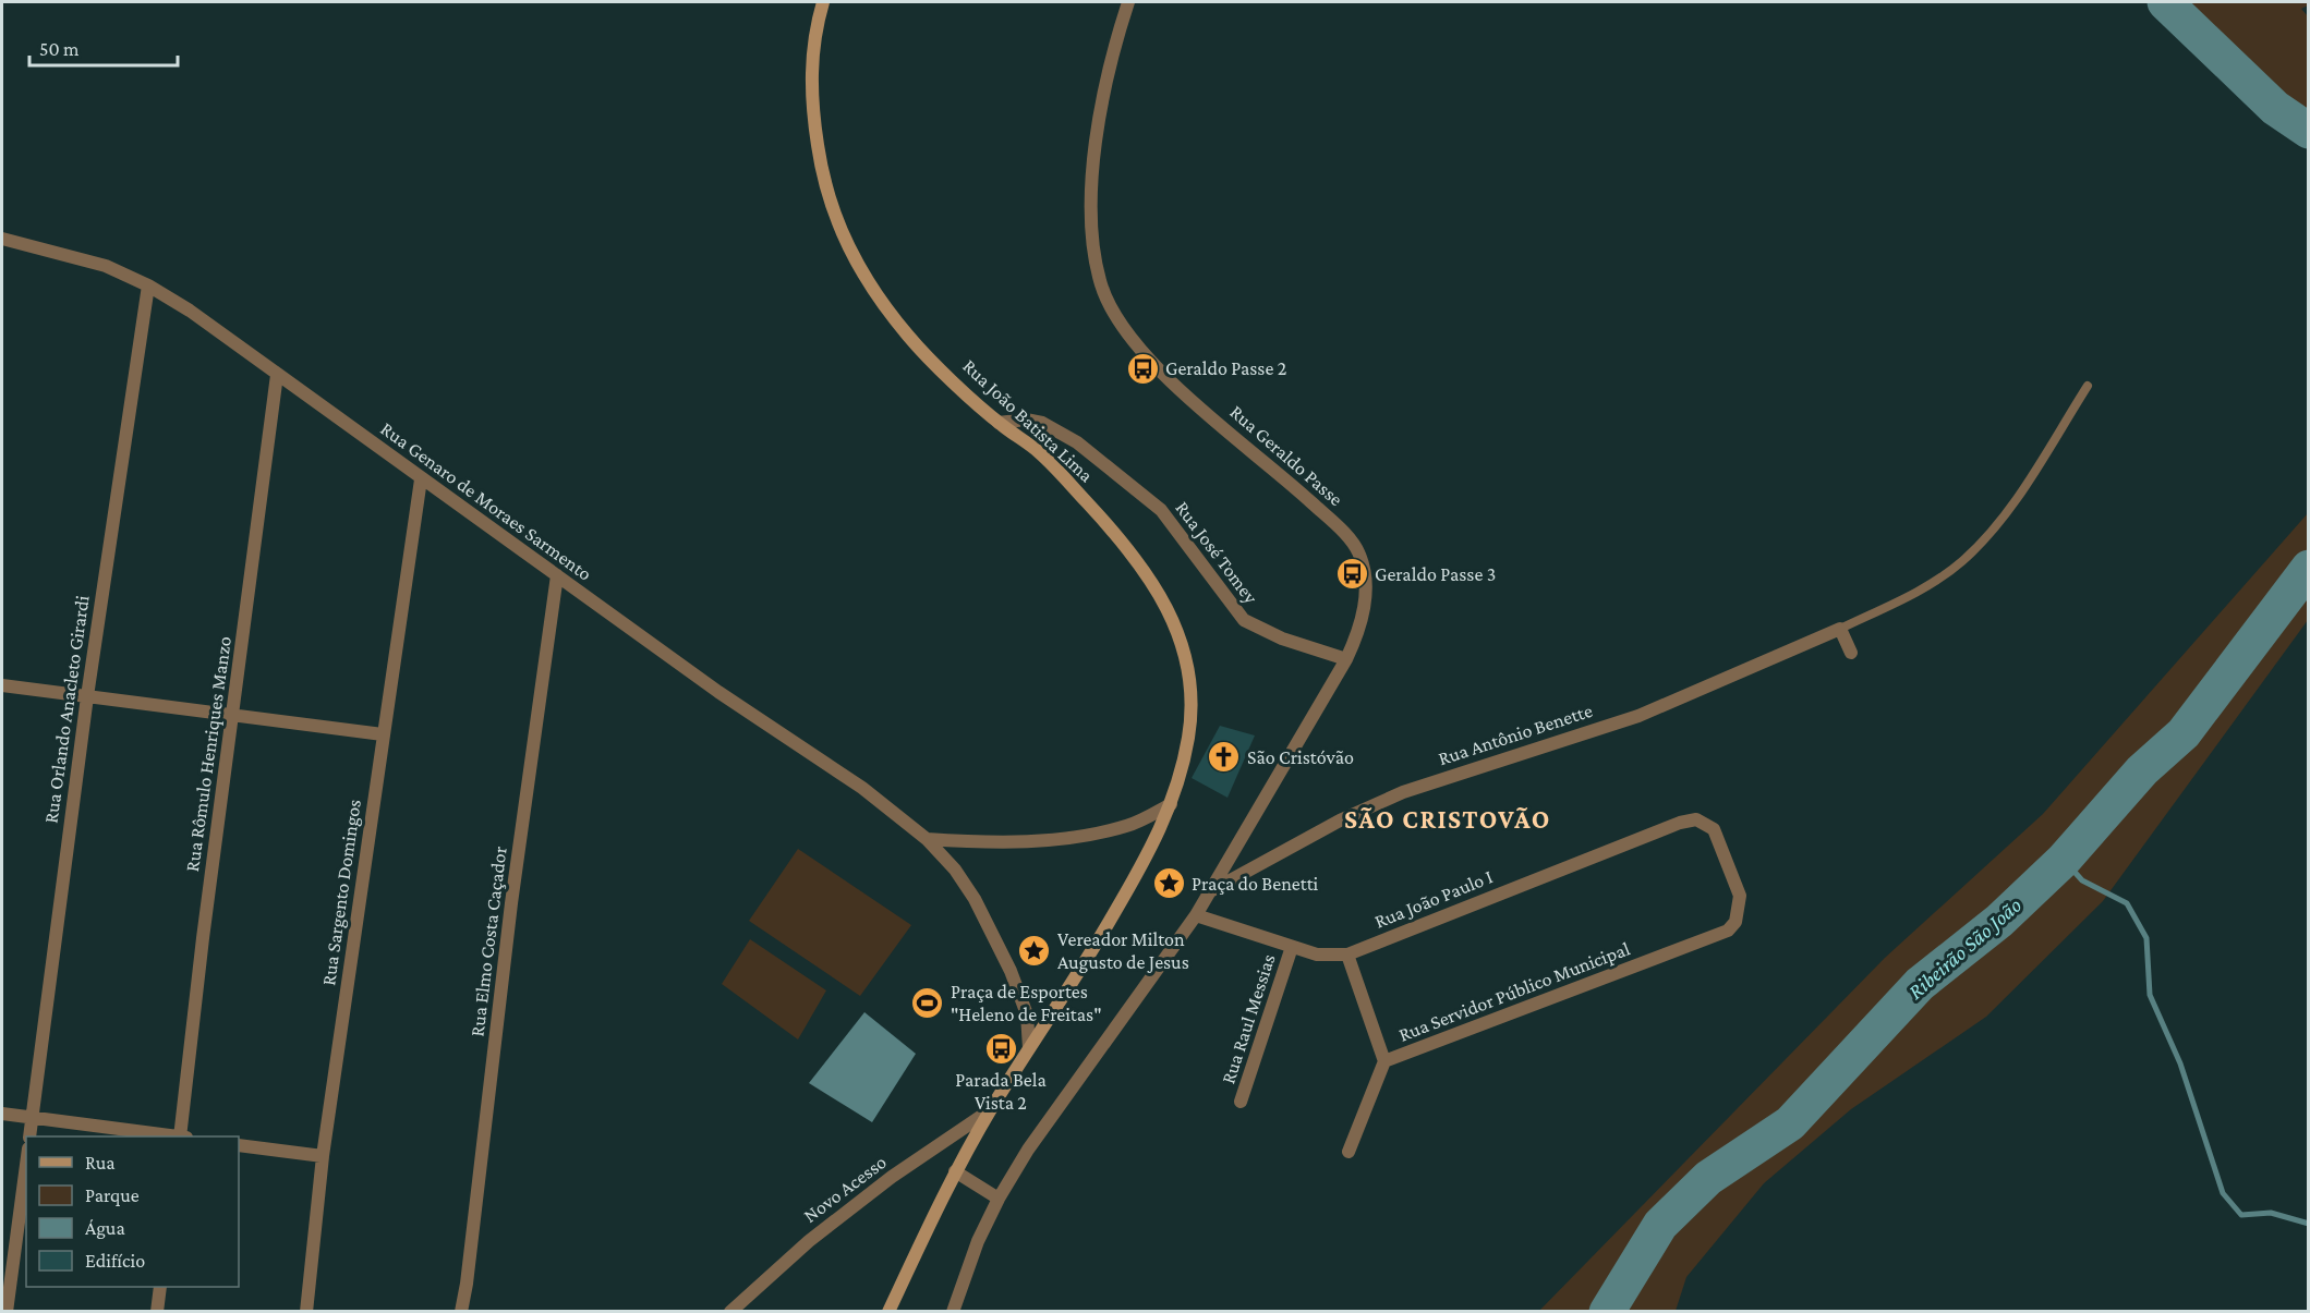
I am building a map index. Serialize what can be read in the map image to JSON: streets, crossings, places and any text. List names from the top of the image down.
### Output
{
  "streets": {
    "street": [
      "Rua João Batista Lima",
      "Rua Geraldo Passe",
      "Rua Genaro de Moraes Sarmento",
      "Rua José Tomey",
      "Rua Orlando Anacleto Girardi",
      "Rua Antônio Benette",
      "Rua Rômulo Henriques Manzo",
      "Rua Sargento Domingos",
      "Rua João Paulo I",
      "Rua Elmo Costa Caçador",
      "Rua Servidor Público Municipal",
      "Rua Raul Messias",
      "Novo Acesso"
    ]
  },
  "crossings": [
    ["Rua João Batista Lima", "Rua Genaro de Moraes Sarmento"],
    ["Rua João Batista Lima", "Rua José Tomey"],
    ["Rua João Batista Lima", "Novo Acesso"],
    ["Rua Geraldo Passe", "Rua José Tomey"],
    ["Rua Geraldo Passe", "Rua Antônio Benette"],
    ["Rua Geraldo Passe", "Rua João Paulo I"],
    ["Rua Genaro de Moraes Sarmento", "Rua Orlando Anacleto Girardi"],
    ["Rua Genaro de Moraes Sarmento", "Rua Rômulo Henriques Manzo"],
    ["Rua Genaro de Moraes Sarmento", "Rua Sargento Domingos"],
    ["Rua Genaro de Moraes Sarmento", "Rua Elmo Costa Caçador"],
    ["Rua João Paulo I", "Rua Servidor Público Municipal"],
    ["Rua João Paulo I", "Rua Raul Messias"]
  ],
  "districts": ["SÃO CRISTOVÃO"],
  "water": ["Ribeirão São João"],
  "places": {
    "bus stop": ["Geraldo Passe 2", "Geraldo Passe 3", "Parada Bela Vista 2"],
    "church": ["São Cristóvão"],
    "place": ["Praça do Benetti", "Vereador Milton Augusto de Jesus"],
    "sports": ["Praça de Esportes \"Heleno de Freitas\""]
  },
  "legend": [
    "Rua",
    "Parque",
    "Água",
    "Edifício"
  ],
  "scale_bar": "50 m"
}
